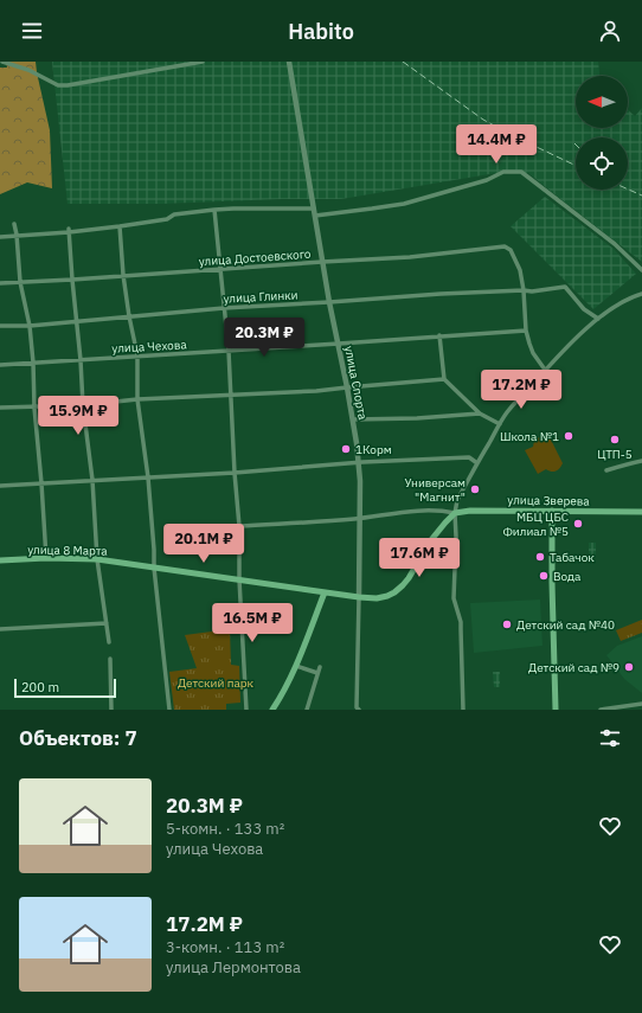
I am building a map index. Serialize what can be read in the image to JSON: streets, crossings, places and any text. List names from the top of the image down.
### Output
{
  "streets": {
    "main road": ["улица Зверева", "улица 8 Марта"],
    "street": [
      "улица Достоевского",
      "улица Глинки",
      "улица Чехова",
      "улица Спорта"
    ]
  },
  "crossings": [
    ["улица Достоевского", "улица Глинки"],
    ["улица Достоевского", "улица Спорта"],
    ["улица Глинки", "улица Спорта"],
    ["улица Чехова", "улица Спорта"],
    ["улица Спорта", "улица 8 Марта"],
    ["улица Зверева", "улица 8 Марта"]
  ],
  "parks": ["Детский парк"],
  "places": [
    "Школа №1",
    "ЦТП-5",
    "1Корм",
    "Универсам \"Магнит\"",
    "МБЦ ЦБС Филиал №5",
    "Табачок",
    "Вода",
    "Детский сад №40",
    "Детский сад №9"
  ],
  "scale_bar": "200 m",
  "north": "left",
  "page": {
    "header": "Habito",
    "price": [
      "14.4M ₽",
      "20.3M ₽",
      "17.2M ₽",
      "15.9M ₽",
      "20.1M ₽",
      "17.6M ₽",
      "16.5M ₽"
    ],
    "scale": "200 m",
    "heading": "Объектов: 7",
    "list": [
      {
        "name": "20.3M ₽",
        "note": "5-комн. · 133 m² · улица Чехова"
      },
      {
        "name": "17.2M ₽",
        "note": "3-комн. · 113 m² · улица Лермонтова"
      }
    ]
  }
}
